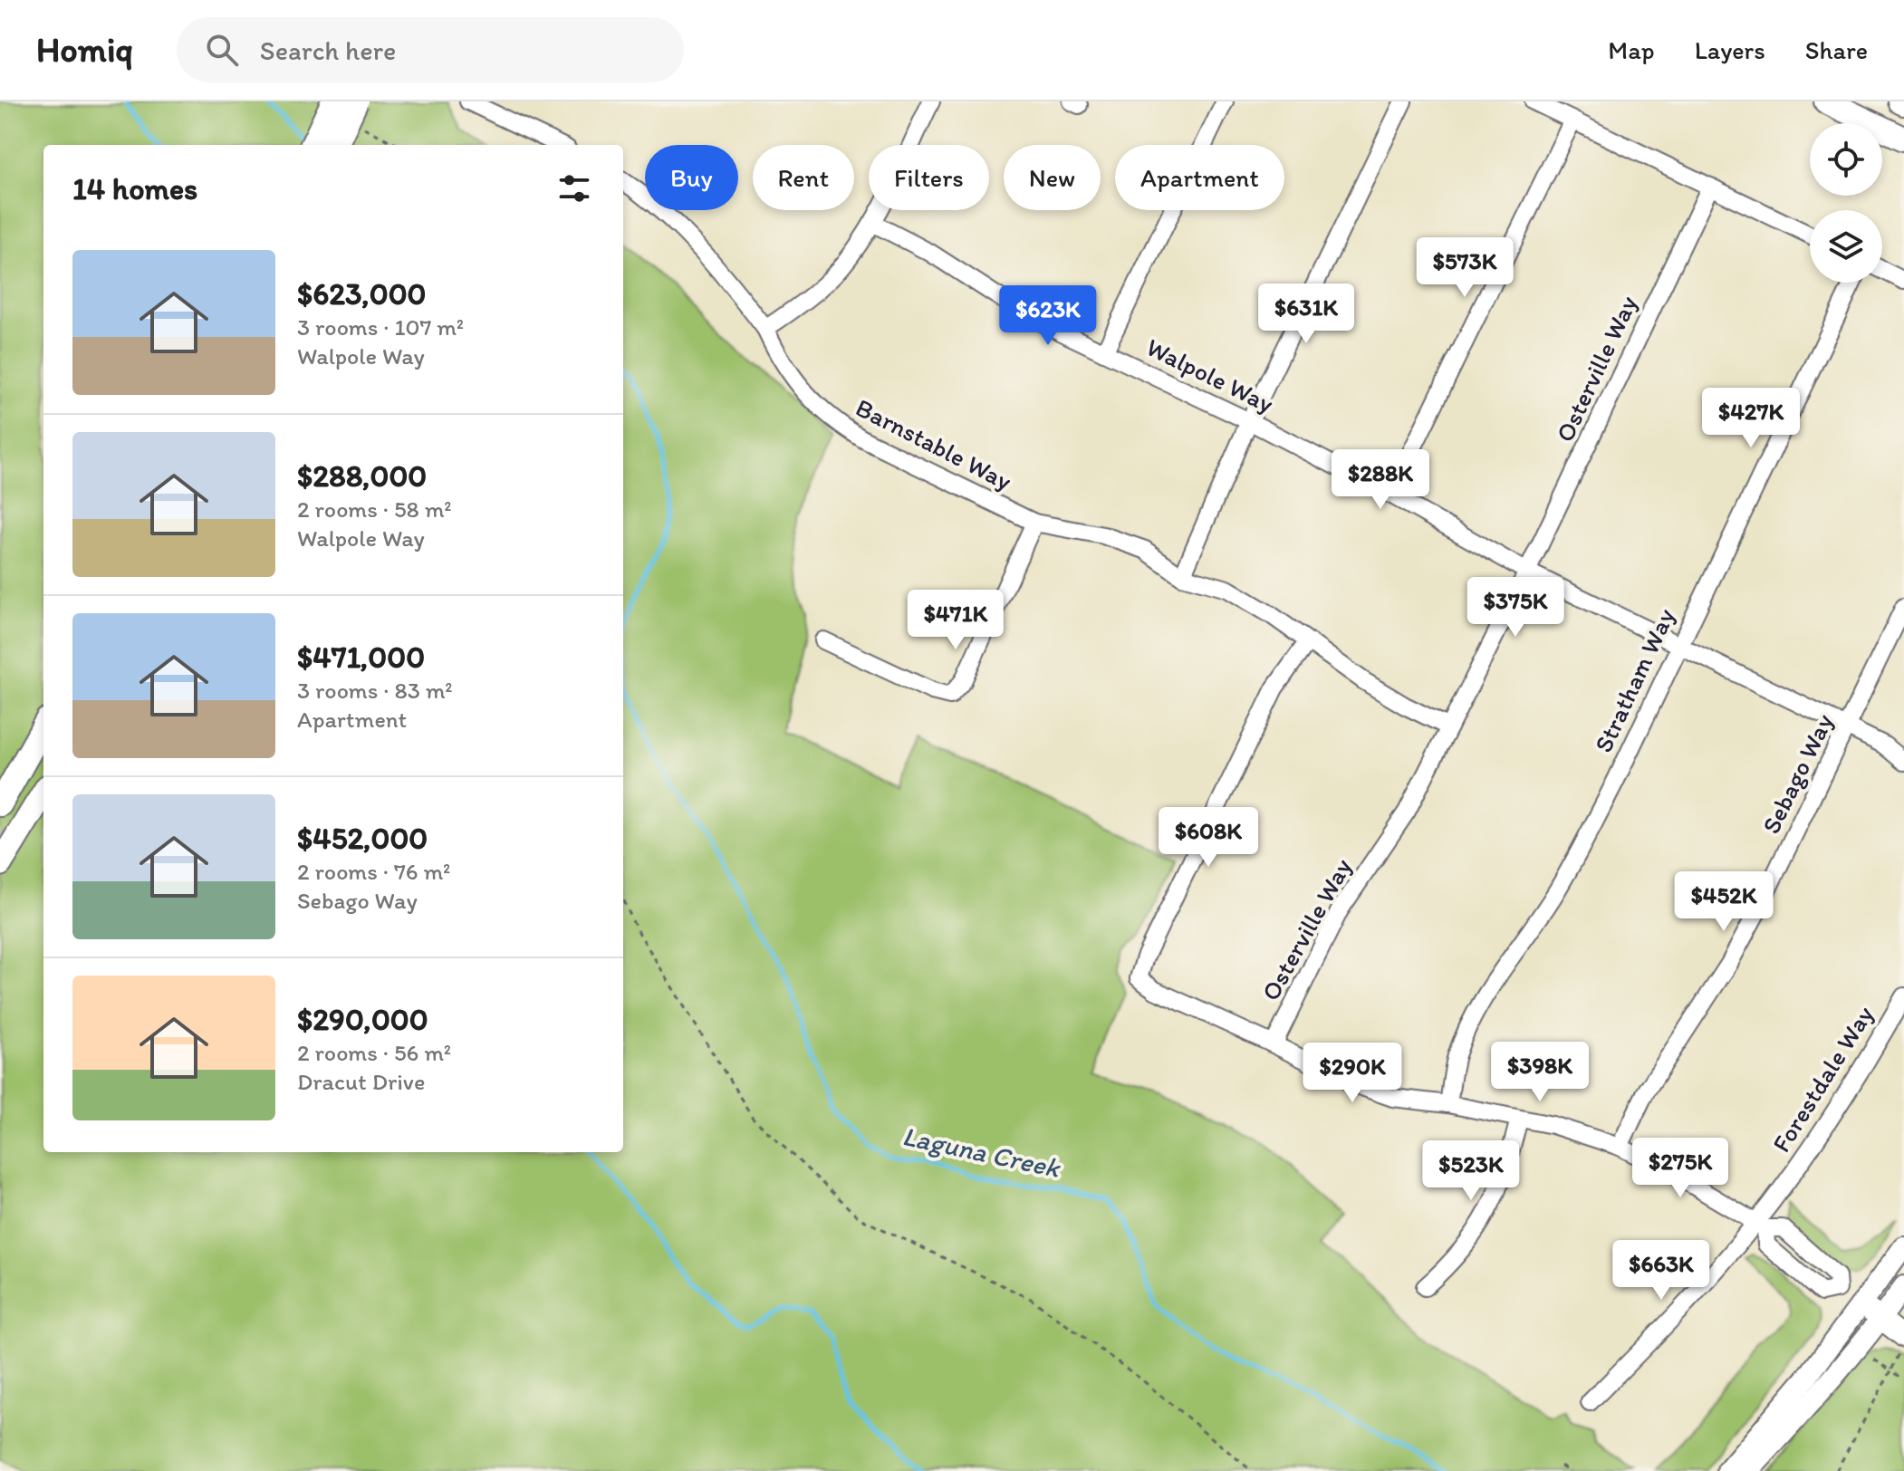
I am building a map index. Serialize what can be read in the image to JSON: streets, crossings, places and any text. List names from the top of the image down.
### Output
{
  "streets": {
    "street": [
      "Osterville Way",
      "Walpole Way",
      "Barnstable Way",
      "Stratham Way",
      "Sebago Way",
      "Forestdale Way"
    ]
  },
  "crossings": [
    ["Osterville Way", "Walpole Way"],
    ["Walpole Way", "Stratham Way"],
    ["Walpole Way", "Sebago Way"]
  ],
  "water": ["Laguna Creek"],
  "page": {
    "header": "Homiq",
    "search": "Search here",
    "nav": ["Map", "Layers", "Share"],
    "chip": [
      "Buy",
      "Rent",
      "Filters",
      "New",
      "Apartment"
    ],
    "heading": "14 homes",
    "list": [
      {
        "name": "$623,000",
        "note": "3 rooms · 107 m² · Walpole Way"
      },
      {
        "name": "$288,000",
        "note": "2 rooms · 58 m² · Walpole Way"
      },
      {
        "name": "$471,000",
        "note": "3 rooms · 83 m² · Apartment"
      },
      {
        "name": "$452,000",
        "note": "2 rooms · 76 m² · Sebago Way"
      },
      {
        "name": "$290,000",
        "note": "2 rooms · 56 m² · Dracut Drive"
      }
    ],
    "price": [
      "$573K",
      "$631K",
      "$623K",
      "$427K",
      "$288K",
      "$375K",
      "$471K",
      "$608K",
      "$452K",
      "$398K",
      "$290K",
      "$275K",
      "$523K",
      "$663K"
    ]
  }
}
